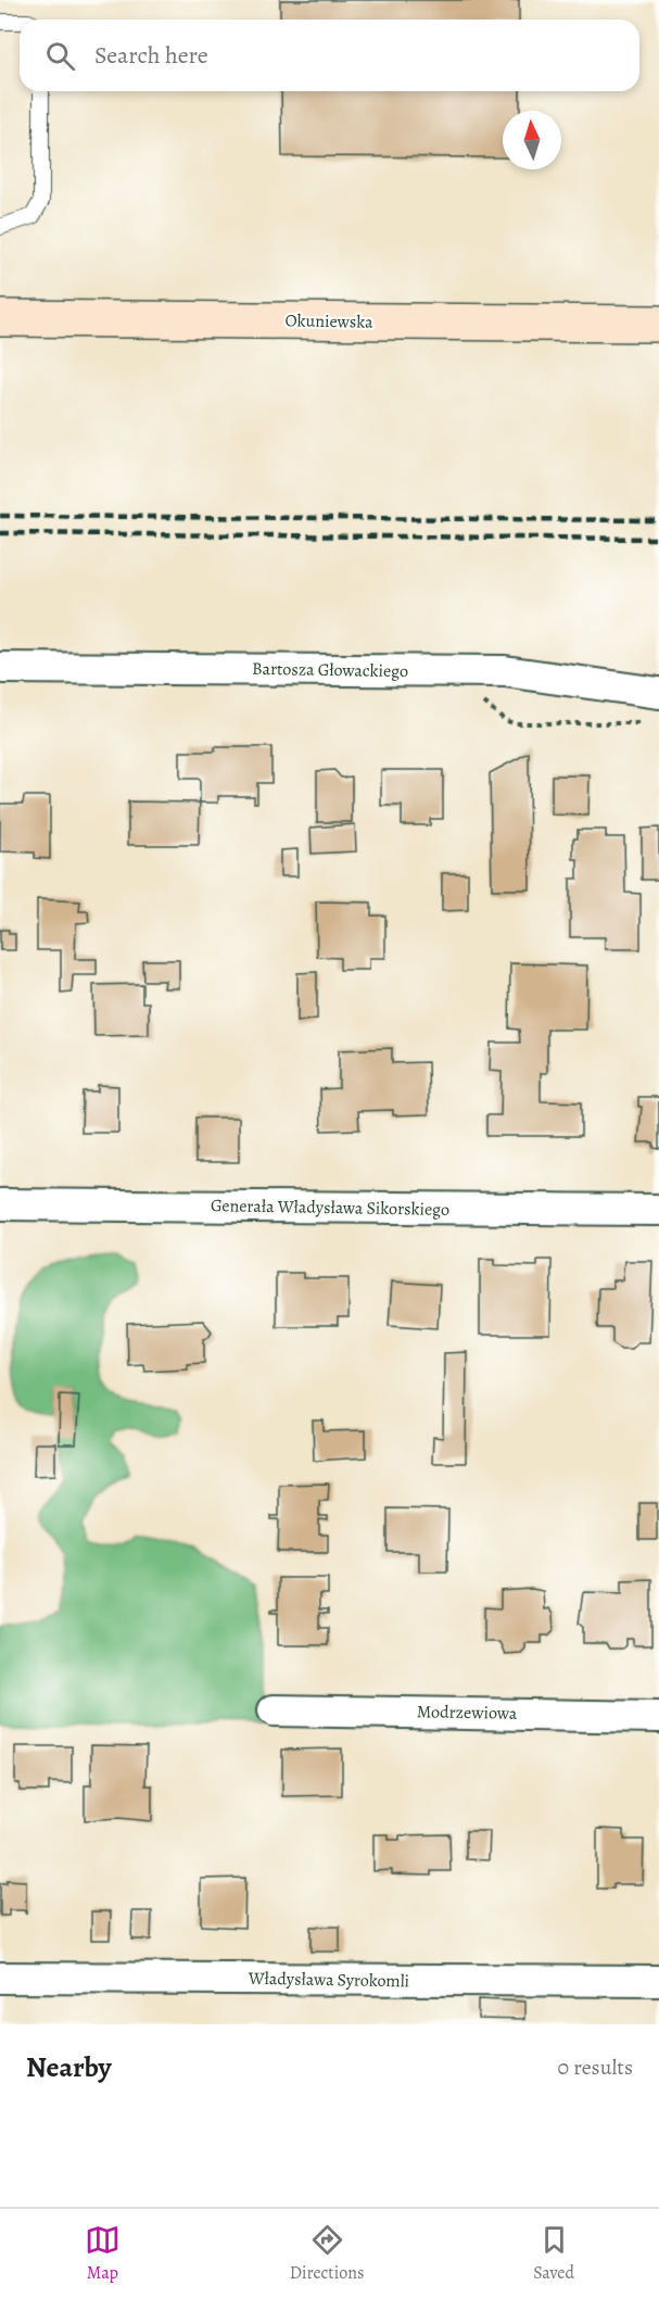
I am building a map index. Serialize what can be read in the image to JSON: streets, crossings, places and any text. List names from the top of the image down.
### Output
{
  "streets": {
    "main road": ["Okuniewska"],
    "street": [
      "Bartosza Głowackiego",
      "Generała Władysława Sikorskiego",
      "Modrzewiowa",
      "Władysława Syrokomli"
    ]
  },
  "north": "top",
  "page": {
    "search": "Search here",
    "heading": ["Nearby", "0 results"],
    "nav": ["Map", "Directions", "Saved"]
  }
}
